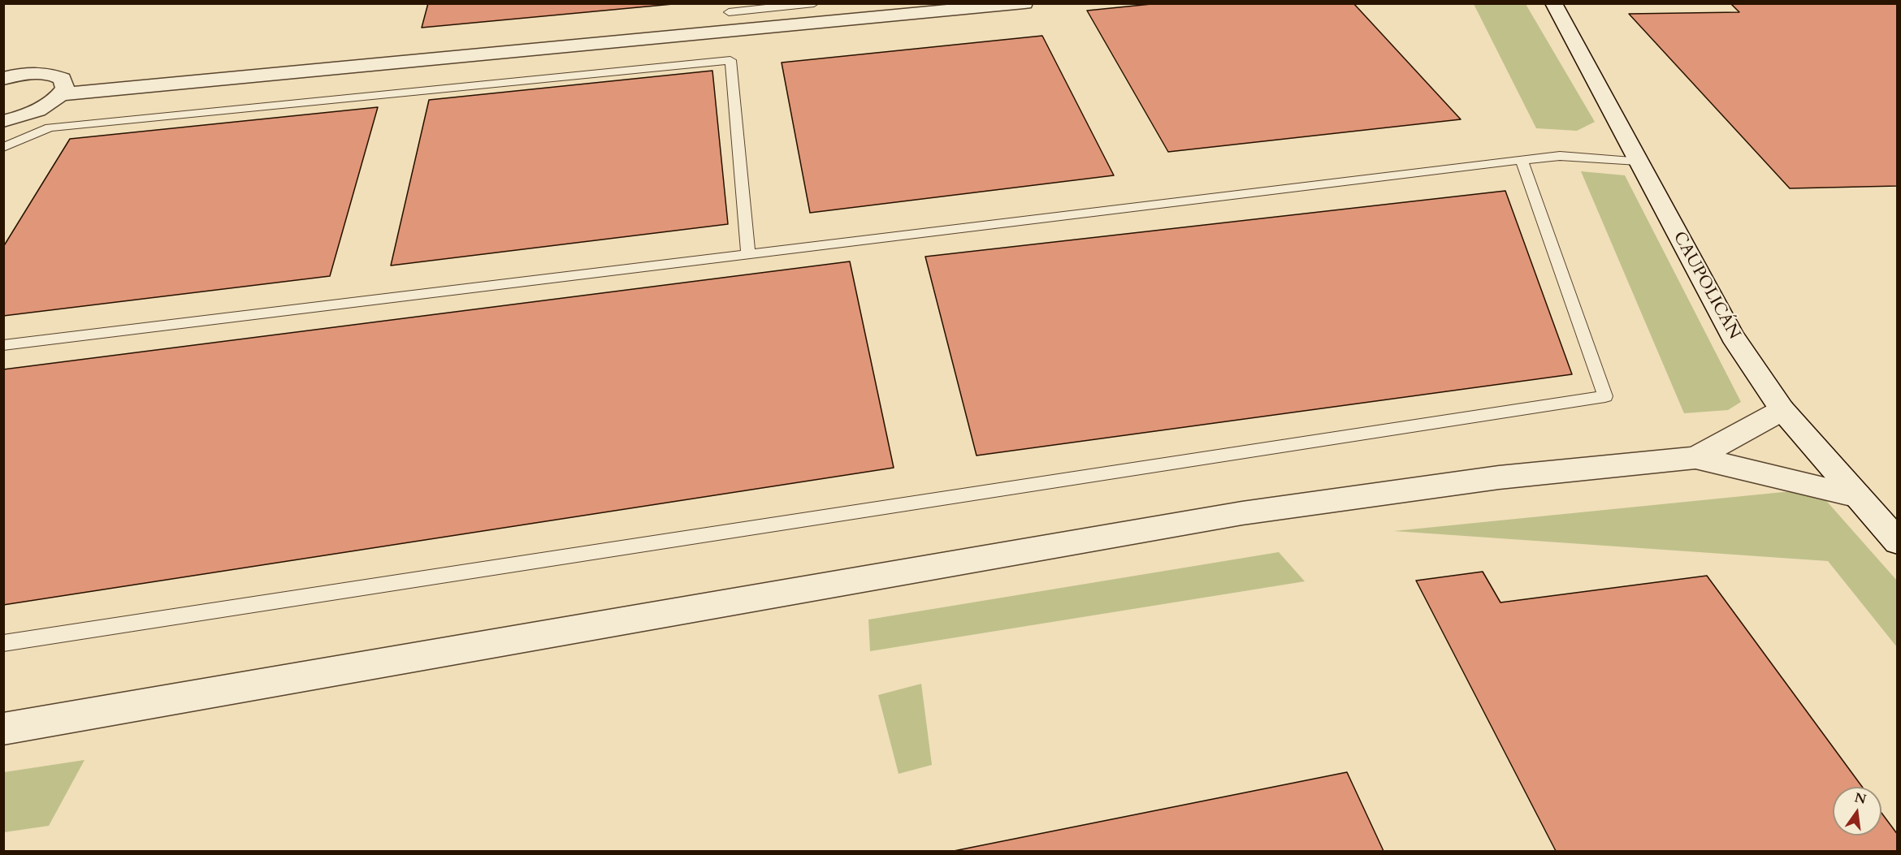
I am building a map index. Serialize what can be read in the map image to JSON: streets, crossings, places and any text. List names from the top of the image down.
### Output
{
  "streets": {
    "street": ["CAUPOLICÁN"]
  },
  "north": "top"
}
